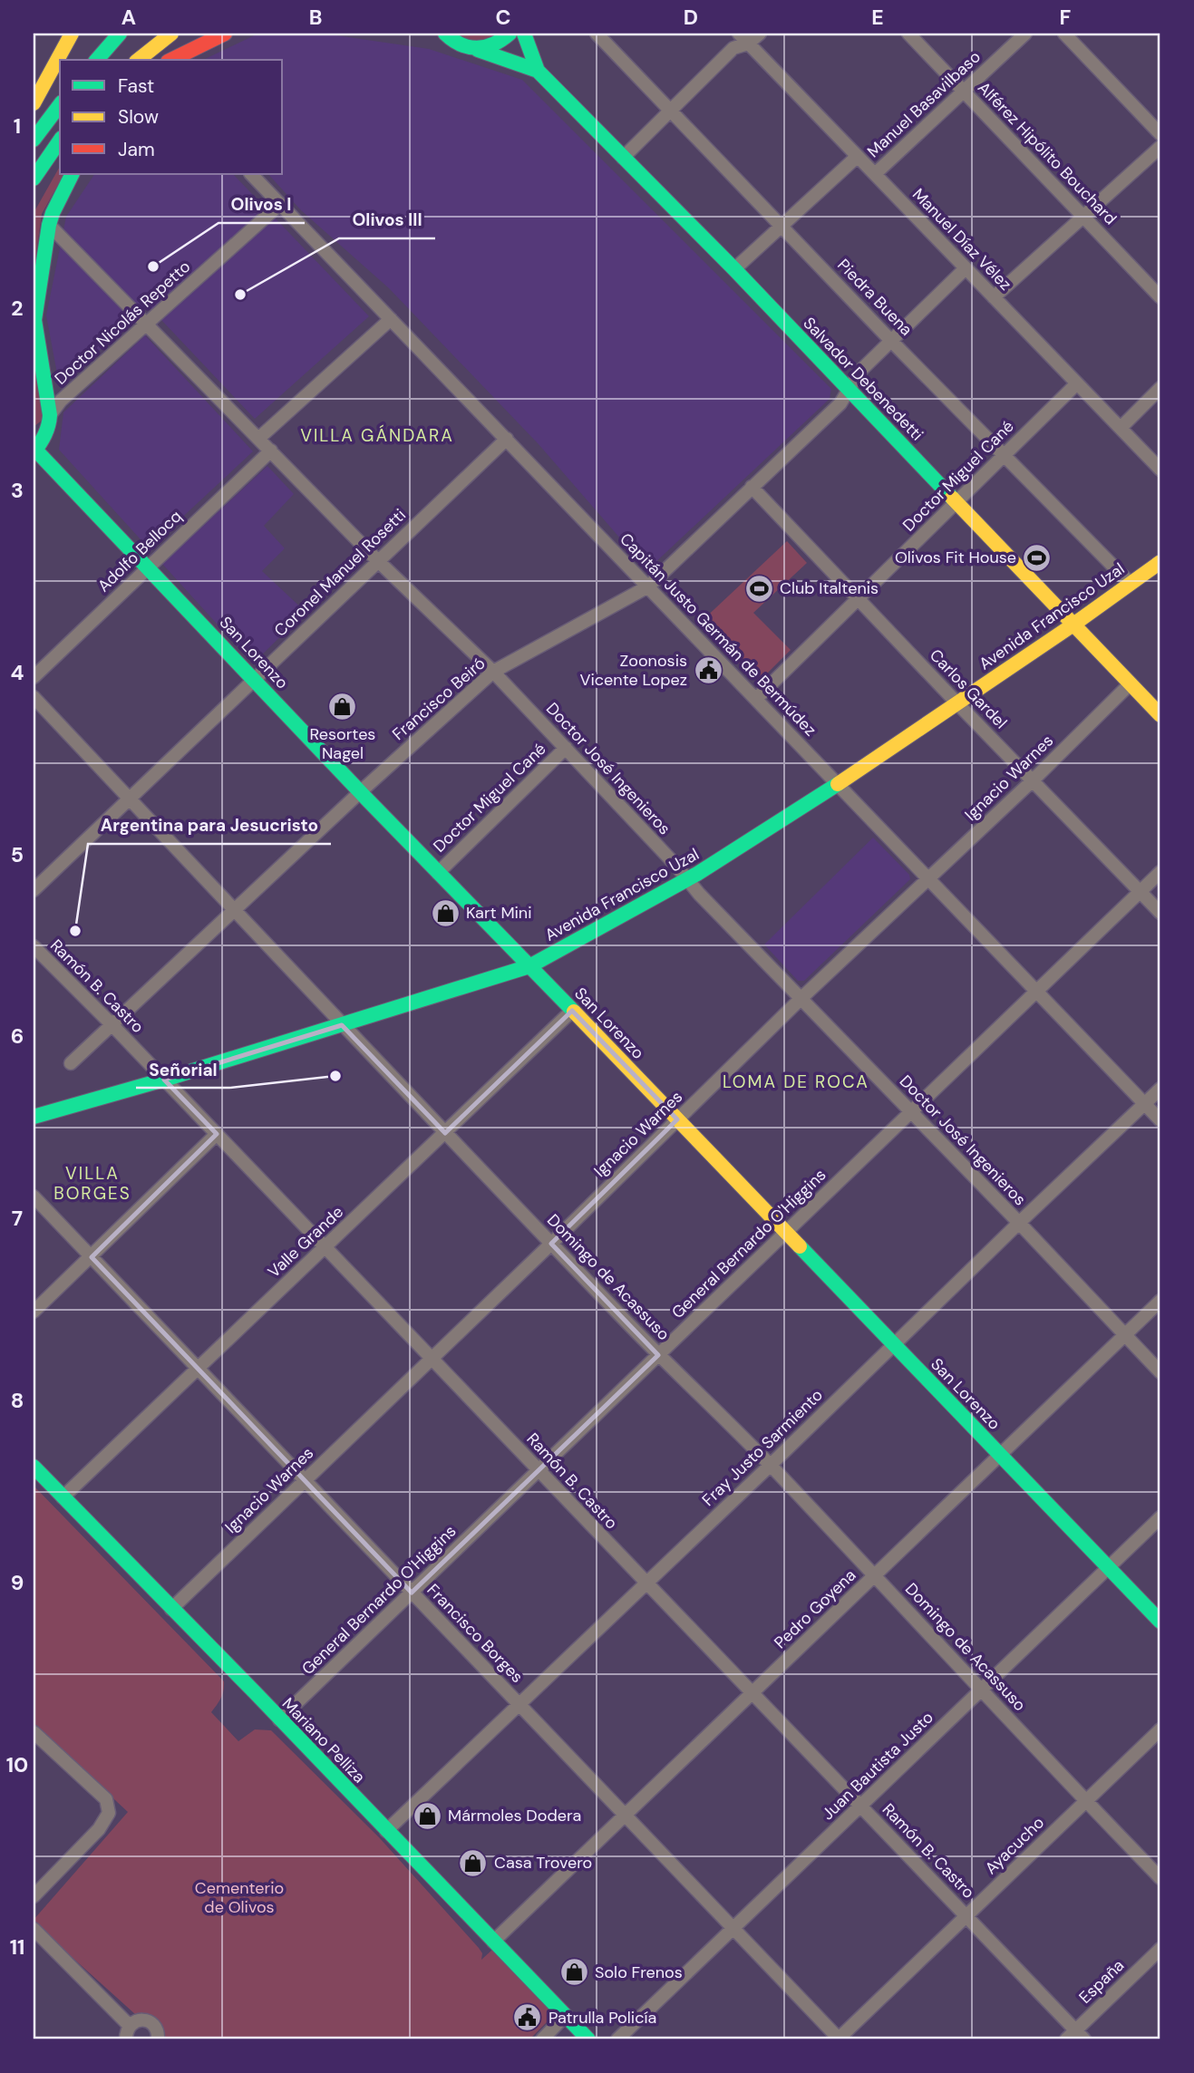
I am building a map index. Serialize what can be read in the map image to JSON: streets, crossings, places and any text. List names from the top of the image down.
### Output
{
  "streets": {
    "main road": [
      "Doctor Nicolás Repetto",
      "Salvador Debenedetti",
      "Avenida Francisco Uzal",
      "San Lorenzo",
      "Mariano Pelliza"
    ],
    "street": [
      "Manuel Basavilbaso",
      "Alférez Hipólito Bouchard",
      "Manuel Díaz Vélez",
      "Piedra Buena",
      "Doctor Miguel Cané",
      "Adolfo Bellocq",
      "Coronel Manuel Rosetti",
      "Capitán Justo Germán de Bermúdez",
      "Carlos Gardel",
      "Francisco Beiró",
      "Doctor José Ingenieros",
      "Ignacio Warnes",
      "Ramón B. Castro",
      "Valle Grande",
      "General Bernardo O'Higgins",
      "Domingo de Acassuso",
      "Fray Justo Sarmiento",
      "Pedro Goyena",
      "Francisco Borges",
      "Juan Bautista Justo",
      "Ayacucho",
      "España"
    ]
  },
  "crossings": [
    ["Manuel Basavilbaso", "Alférez Hipólito Bouchard"],
    ["Manuel Basavilbaso", "Manuel Díaz Vélez"],
    ["Manuel Basavilbaso", "Piedra Buena"],
    ["Manuel Basavilbaso", "Salvador Debenedetti"],
    ["Manuel Díaz Vélez", "Doctor Miguel Cané"],
    ["Manuel Díaz Vélez", "Francisco Beiró"],
    ["Piedra Buena", "Doctor Miguel Cané"],
    ["Piedra Buena", "Avenida Francisco Uzal"],
    ["Piedra Buena", "Francisco Beiró"],
    ["Doctor Nicolás Repetto", "Capitán Justo Germán de Bermúdez"],
    ["Doctor Nicolás Repetto", "San Lorenzo"],
    ["Doctor Nicolás Repetto", "Doctor José Ingenieros"],
    ["Salvador Debenedetti", "Doctor Miguel Cané"],
    ["Salvador Debenedetti", "Avenida Francisco Uzal"],
    ["Salvador Debenedetti", "Francisco Beiró"],
    ["Salvador Debenedetti", "Ignacio Warnes"],
    ["Doctor Miguel Cané", "Capitán Justo Germán de Bermúdez"],
    ["Doctor Miguel Cané", "San Lorenzo"],
    ["Doctor Miguel Cané", "Carlos Gardel"],
    ["Doctor Miguel Cané", "Doctor José Ingenieros"],
    ["Adolfo Bellocq", "San Lorenzo"],
    ["Adolfo Bellocq", "Doctor José Ingenieros"],
    ["Coronel Manuel Rosetti", "Capitán Justo Germán de Bermúdez"],
    ["Coronel Manuel Rosetti", "San Lorenzo"],
    ["Coronel Manuel Rosetti", "Doctor José Ingenieros"],
    ["Coronel Manuel Rosetti", "Domingo de Acassuso"],
    ["Avenida Francisco Uzal", "Capitán Justo Germán de Bermúdez"],
    ["Avenida Francisco Uzal", "San Lorenzo"],
    ["Avenida Francisco Uzal", "Carlos Gardel"],
    ["Avenida Francisco Uzal", "Doctor José Ingenieros"],
    ["Avenida Francisco Uzal", "Ramón B. Castro"],
    ["Avenida Francisco Uzal", "Domingo de Acassuso"],
    ["Capitán Justo Germán de Bermúdez", "Francisco Beiró"],
    ["Capitán Justo Germán de Bermúdez", "Ignacio Warnes"],
    ["Capitán Justo Germán de Bermúdez", "General Bernardo O'Higgins"],
    ["Capitán Justo Germán de Bermúdez", "Fray Justo Sarmiento"],
    ["San Lorenzo", "Francisco Beiró"],
    ["San Lorenzo", "Ignacio Warnes"],
    ["San Lorenzo", "Valle Grande"],
    ["San Lorenzo", "General Bernardo O'Higgins"],
    ["San Lorenzo", "Fray Justo Sarmiento"],
    ["San Lorenzo", "Pedro Goyena"],
    ["San Lorenzo", "Juan Bautista Justo"],
    ["Carlos Gardel", "Francisco Beiró"],
    ["Carlos Gardel", "Ignacio Warnes"],
    ["Carlos Gardel", "General Bernardo O'Higgins"],
    ["Francisco Beiró", "Doctor José Ingenieros"],
    ["Francisco Beiró", "Ramón B. Castro"],
    ["Francisco Beiró", "Domingo de Acassuso"],
    ["Doctor José Ingenieros", "Ignacio Warnes"],
    ["Doctor José Ingenieros", "General Bernardo O'Higgins"],
    ["Doctor José Ingenieros", "Fray Justo Sarmiento"],
    ["Doctor José Ingenieros", "Pedro Goyena"],
    ["Ignacio Warnes", "Ramón B. Castro"],
    ["Ignacio Warnes", "Domingo de Acassuso"],
    ["Ignacio Warnes", "Francisco Borges"],
    ["Ignacio Warnes", "Mariano Pelliza"],
    ["Ramón B. Castro", "Valle Grande"],
    ["Ramón B. Castro", "General Bernardo O'Higgins"],
    ["Ramón B. Castro", "Fray Justo Sarmiento"],
    ["Ramón B. Castro", "Pedro Goyena"],
    ["Ramón B. Castro", "Juan Bautista Justo"],
    ["Ramón B. Castro", "Ayacucho"],
    ["Ramón B. Castro", "España"],
    ["Valle Grande", "Domingo de Acassuso"],
    ["Valle Grande", "Francisco Borges"],
    ["Valle Grande", "Mariano Pelliza"],
    ["General Bernardo O'Higgins", "Domingo de Acassuso"],
    ["General Bernardo O'Higgins", "Francisco Borges"],
    ["General Bernardo O'Higgins", "Mariano Pelliza"],
    ["Domingo de Acassuso", "Fray Justo Sarmiento"],
    ["Domingo de Acassuso", "Pedro Goyena"],
    ["Domingo de Acassuso", "Juan Bautista Justo"],
    ["Domingo de Acassuso", "Ayacucho"],
    ["Fray Justo Sarmiento", "Francisco Borges"],
    ["Fray Justo Sarmiento", "Mariano Pelliza"],
    ["Pedro Goyena", "Francisco Borges"],
    ["Pedro Goyena", "Mariano Pelliza"],
    ["Francisco Borges", "Juan Bautista Justo"],
    ["Francisco Borges", "Ayacucho"]
  ],
  "districts": ["VILLA GÁNDARA", "LOMA DE ROCA", "VILLA BORGES"],
  "parks": ["Cementerio de Olivos"],
  "places": {
    "other": [
      "Olivos I",
      "Olivos III",
      "Argentina para Jesucristo",
      "Señorial"
    ],
    "sports": ["Olivos Fit House", "Club Italtenis"],
    "public building": ["Zoonosis Vicente Lopez", "Patrulla Policía"],
    "shop": [
      "Resortes Nagel",
      "Kart Mini",
      "Mármoles Dodera",
      "Casa Trovero",
      "Solo Frenos"
    ]
  },
  "legend": ["Fast", "Slow", "Jam"],
  "grid": {
    "columns": [
      "A",
      "B",
      "C",
      "D",
      "E",
      "F"
    ],
    "rows": [
      "1",
      "2",
      "3",
      "4",
      "5",
      "6",
      "7",
      "8",
      "9",
      "10",
      "11"
    ]
  }
}
